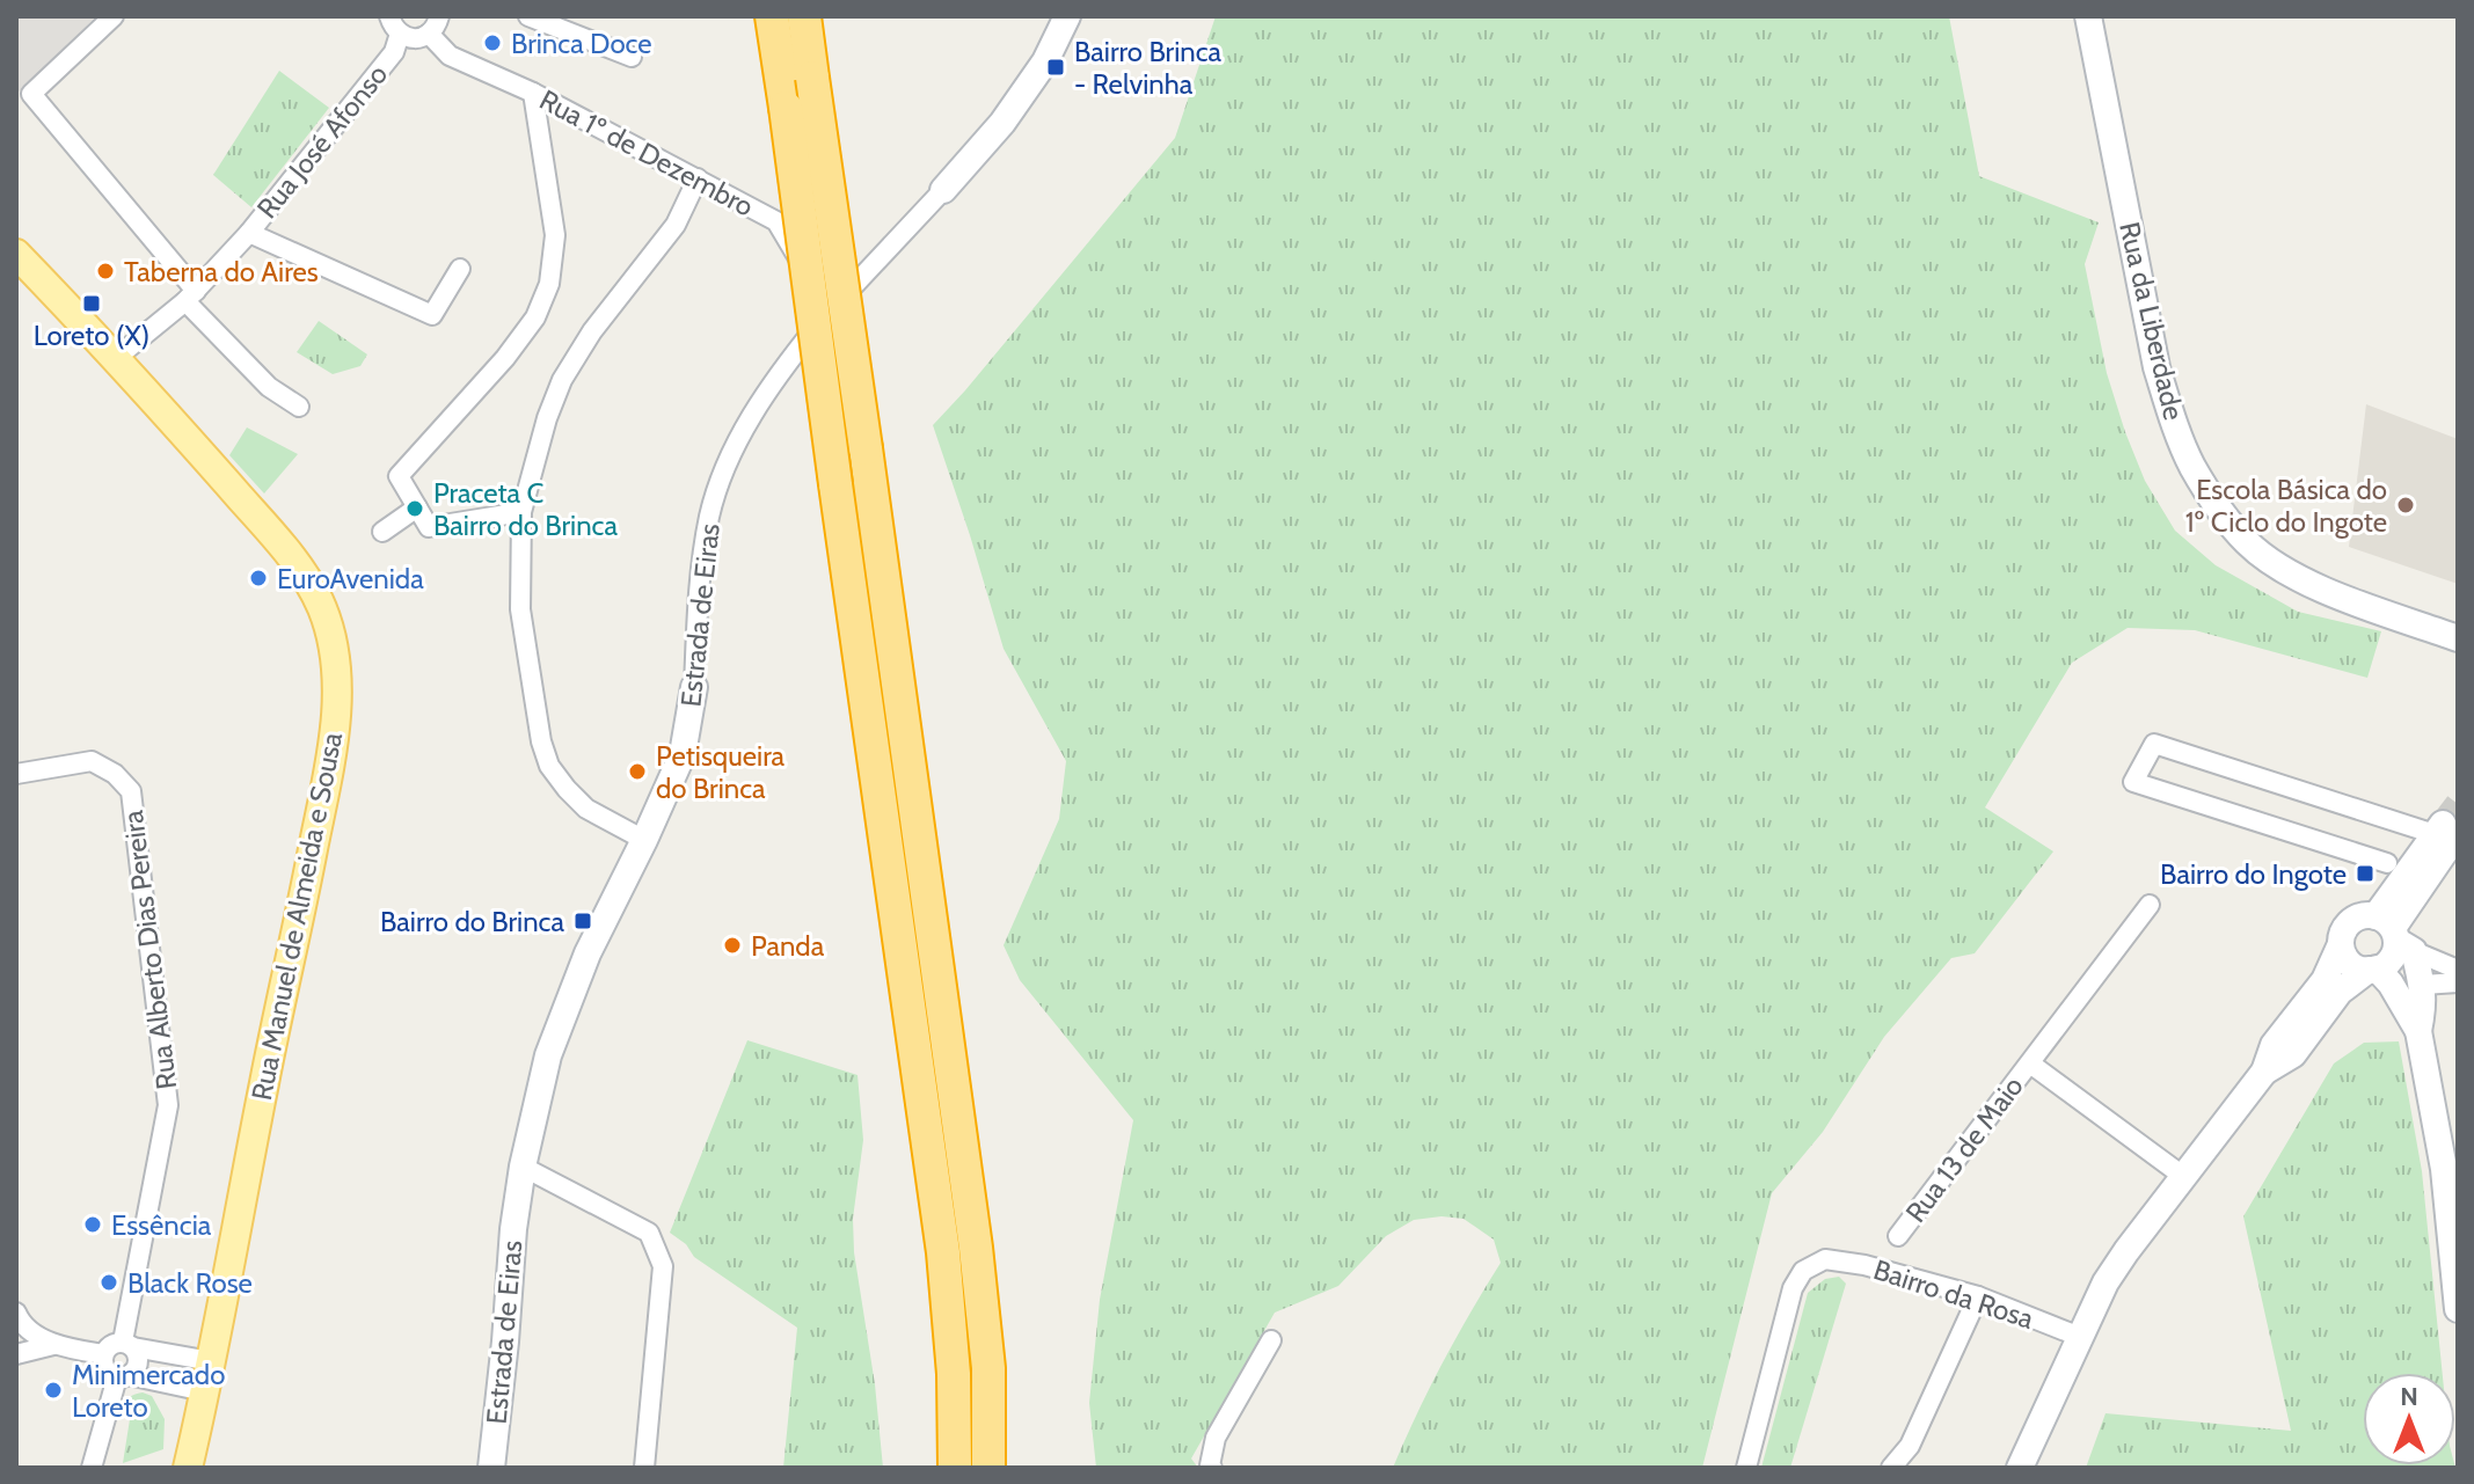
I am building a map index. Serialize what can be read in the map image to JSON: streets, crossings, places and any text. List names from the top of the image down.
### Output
{
  "streets": {
    "main road": ["Rua Manuel de Almeida e Sousa"],
    "street": [
      "Rua José Afonso",
      "Rua 1º de Dezembro",
      "Rua da Liberdade",
      "Estrada de Eiras",
      "Rua Alberto Dias Pereira",
      "Rua 13 de Maio",
      "Bairro da Rosa"
    ]
  },
  "crossings": [
    ["Rua José Afonso", "Rua Manuel de Almeida e Sousa"],
    ["Rua 1º de Dezembro", "Estrada de Eiras"]
  ],
  "places": {
    "other": [
      "Brinca Doce",
      "Taberna do Aires",
      "Escola Básica do 1º Ciclo do Ingote",
      "Praceta C Bairro do Brinca",
      "EuroAvenida",
      "Petisqueira do Brinca",
      "Panda",
      "Essência",
      "Black Rose",
      "Minimercado Loreto"
    ],
    "transit": [
      "Bairro Brinca - Relvinha",
      "Loreto (X)",
      "Bairro do Ingote",
      "Bairro do Brinca"
    ]
  },
  "north": "top"
}
